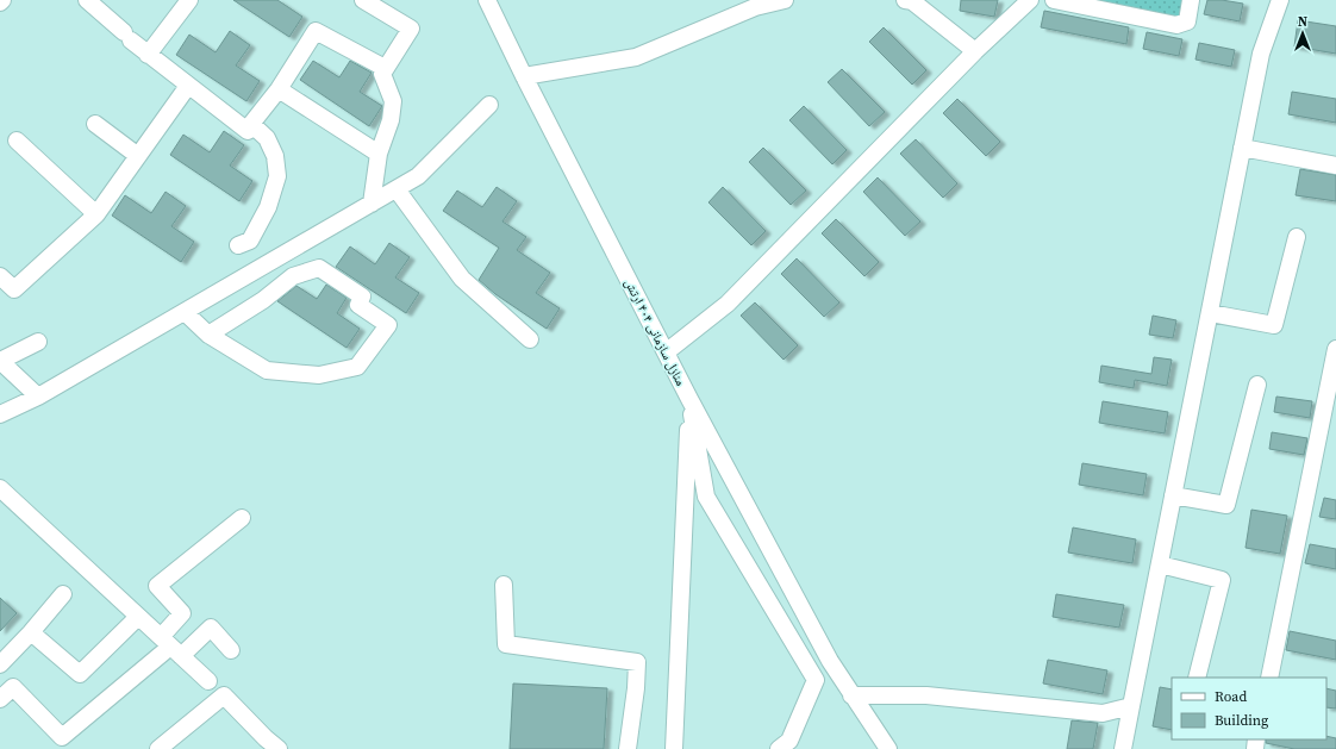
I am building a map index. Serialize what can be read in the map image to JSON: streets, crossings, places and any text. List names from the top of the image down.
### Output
{
  "streets": {
    "street": ["منازل سازمانی ۴۰۴ ارتش"]
  },
  "legend": ["Road", "Building"],
  "north": "top"
}
